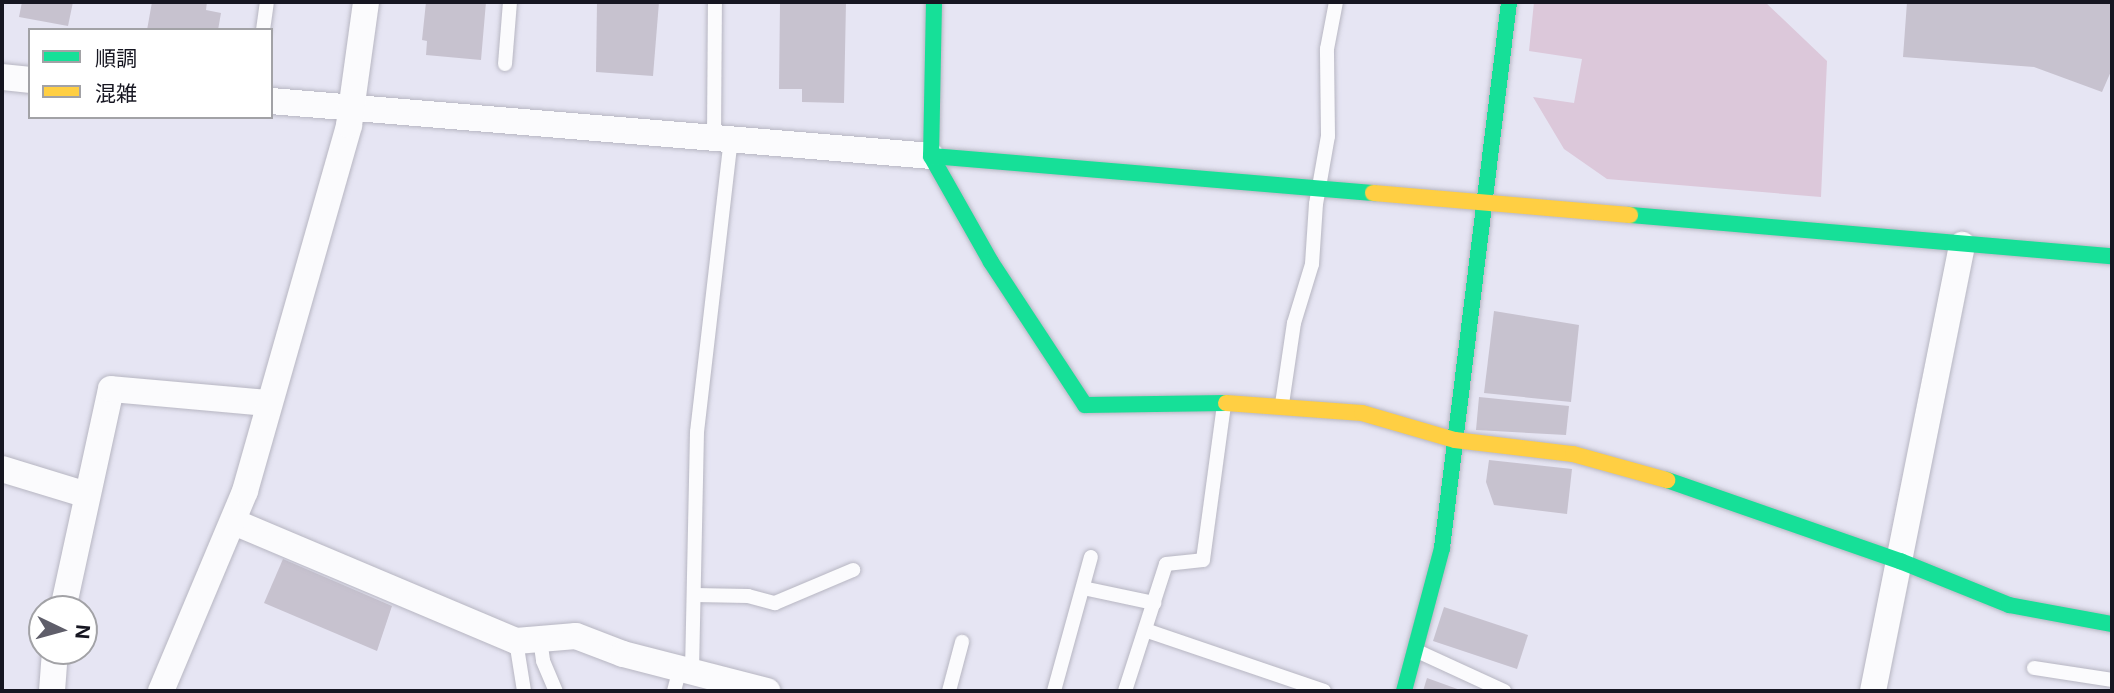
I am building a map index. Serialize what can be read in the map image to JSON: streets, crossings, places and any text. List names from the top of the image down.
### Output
{
  "legend": ["順調", "混雑"],
  "north": "right"
}
